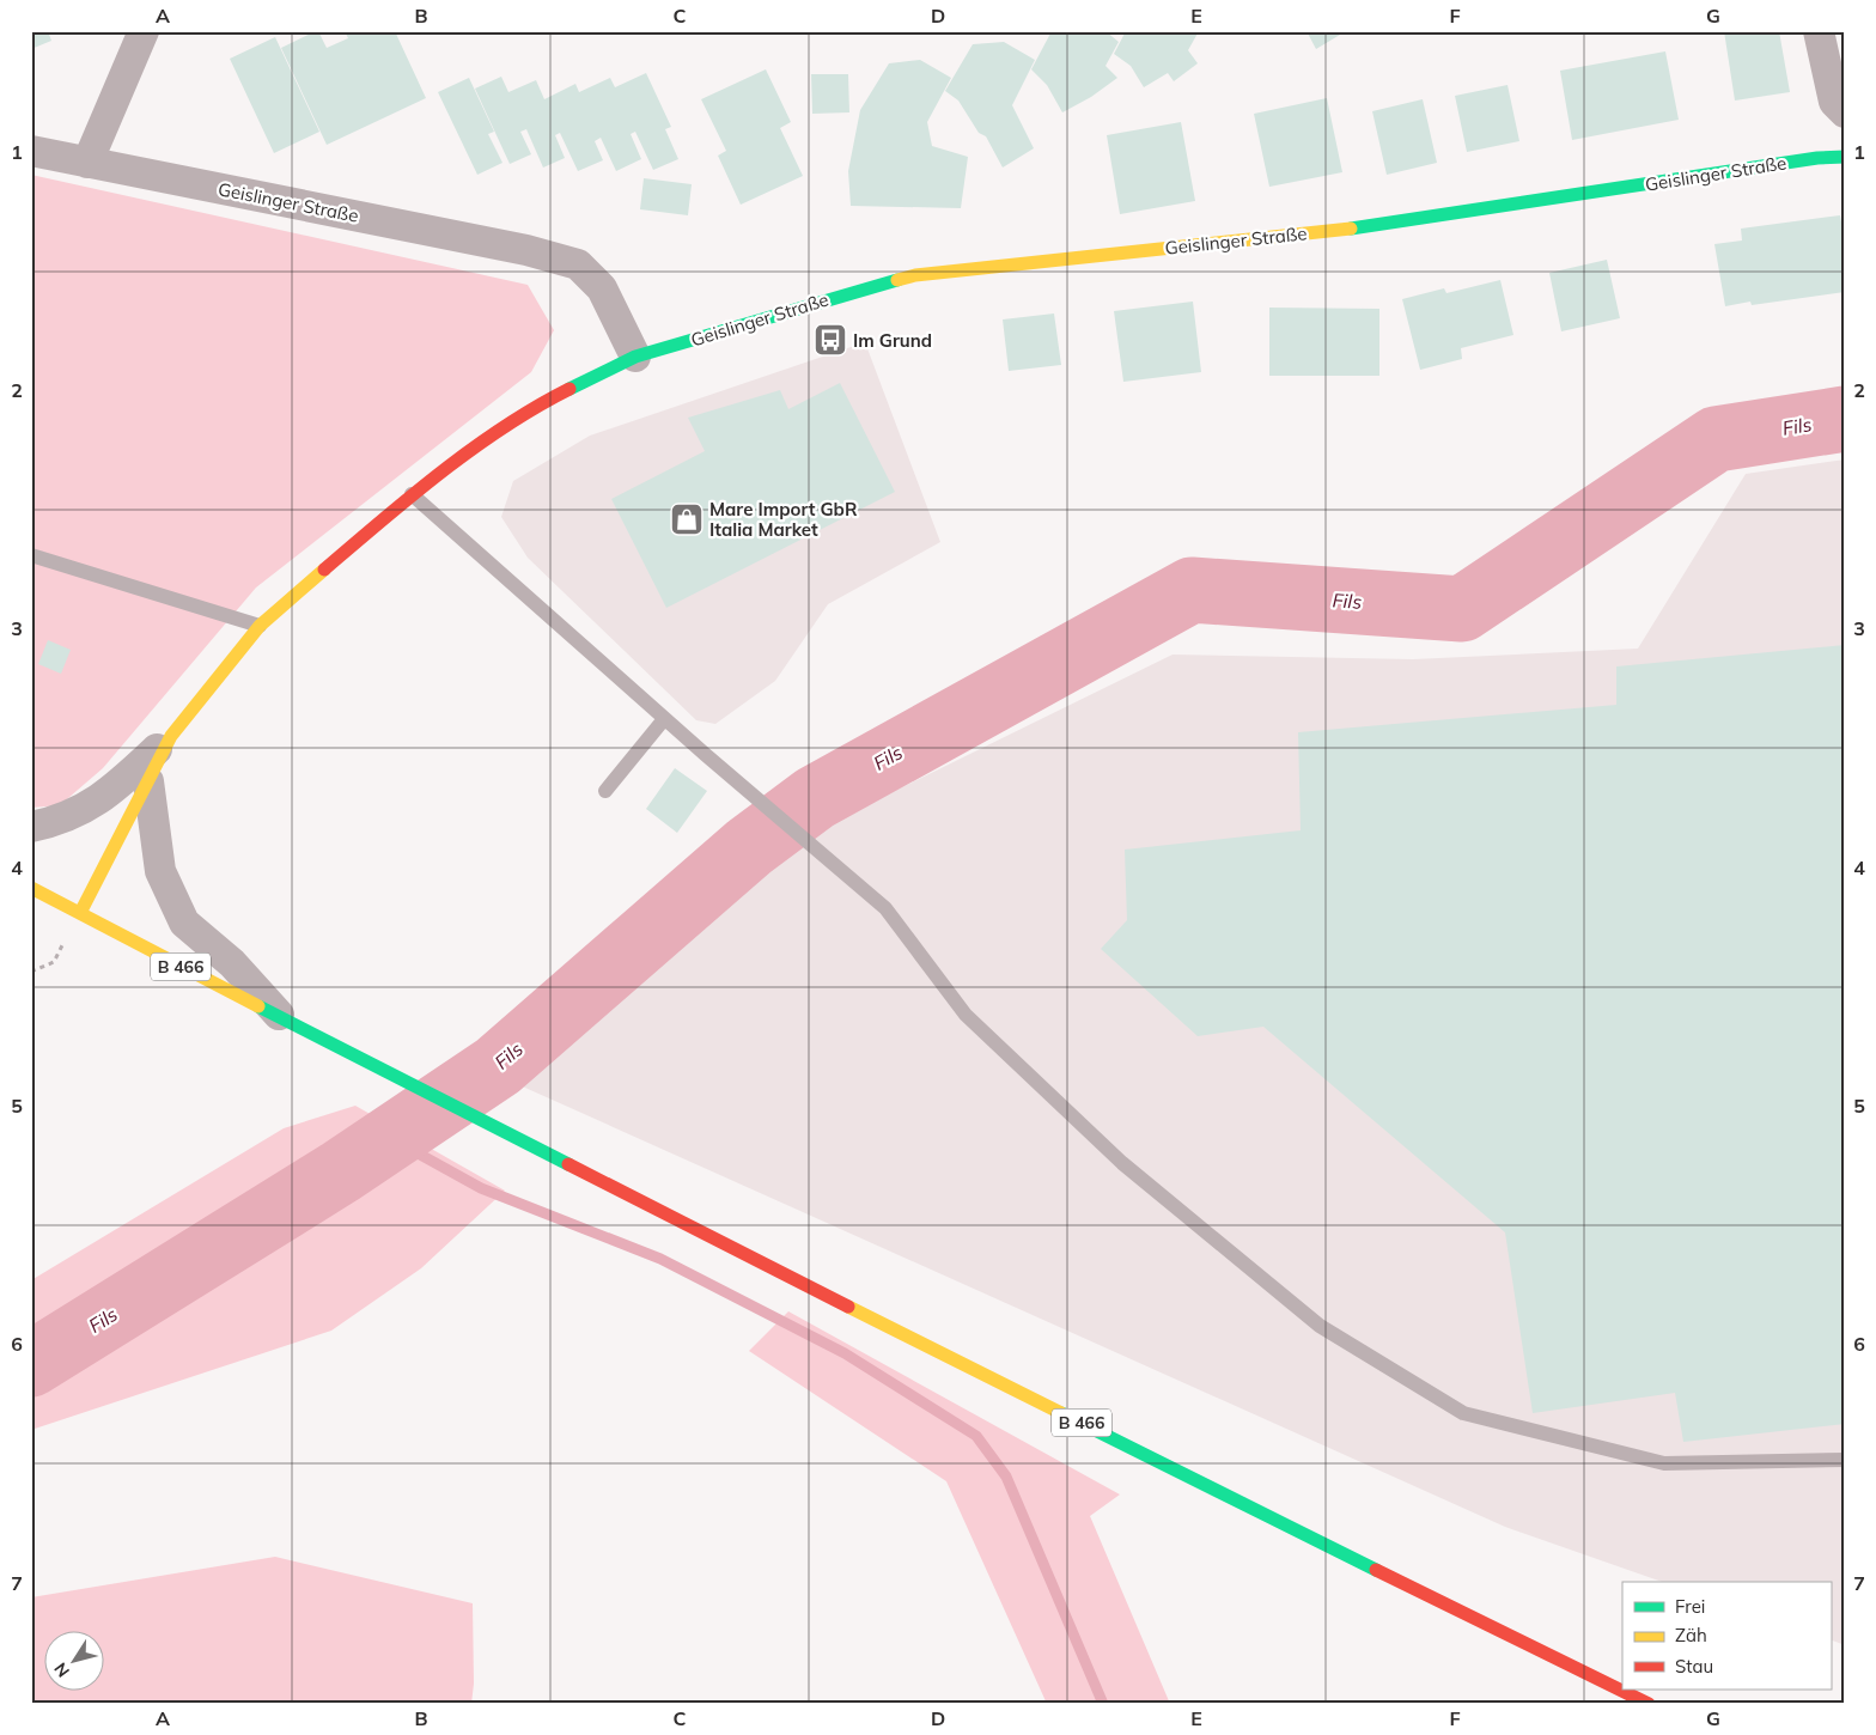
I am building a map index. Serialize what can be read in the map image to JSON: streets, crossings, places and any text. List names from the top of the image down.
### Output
{
  "streets": {
    "street": ["Geislinger Straße", "B 466"]
  },
  "crossings": [
    ["Geislinger Straße", "B 466"]
  ],
  "water": ["Fils"],
  "places": {
    "bus stop": ["Im Grund"],
    "shop": ["Mare Import GbR Italia Market"]
  },
  "legend": ["Frei", "Zäh", "Stau"],
  "north": "bottom left",
  "grid": {
    "columns": [
      "A",
      "B",
      "C",
      "D",
      "E",
      "F",
      "G"
    ],
    "rows": [
      "1",
      "2",
      "3",
      "4",
      "5",
      "6",
      "7"
    ]
  }
}
